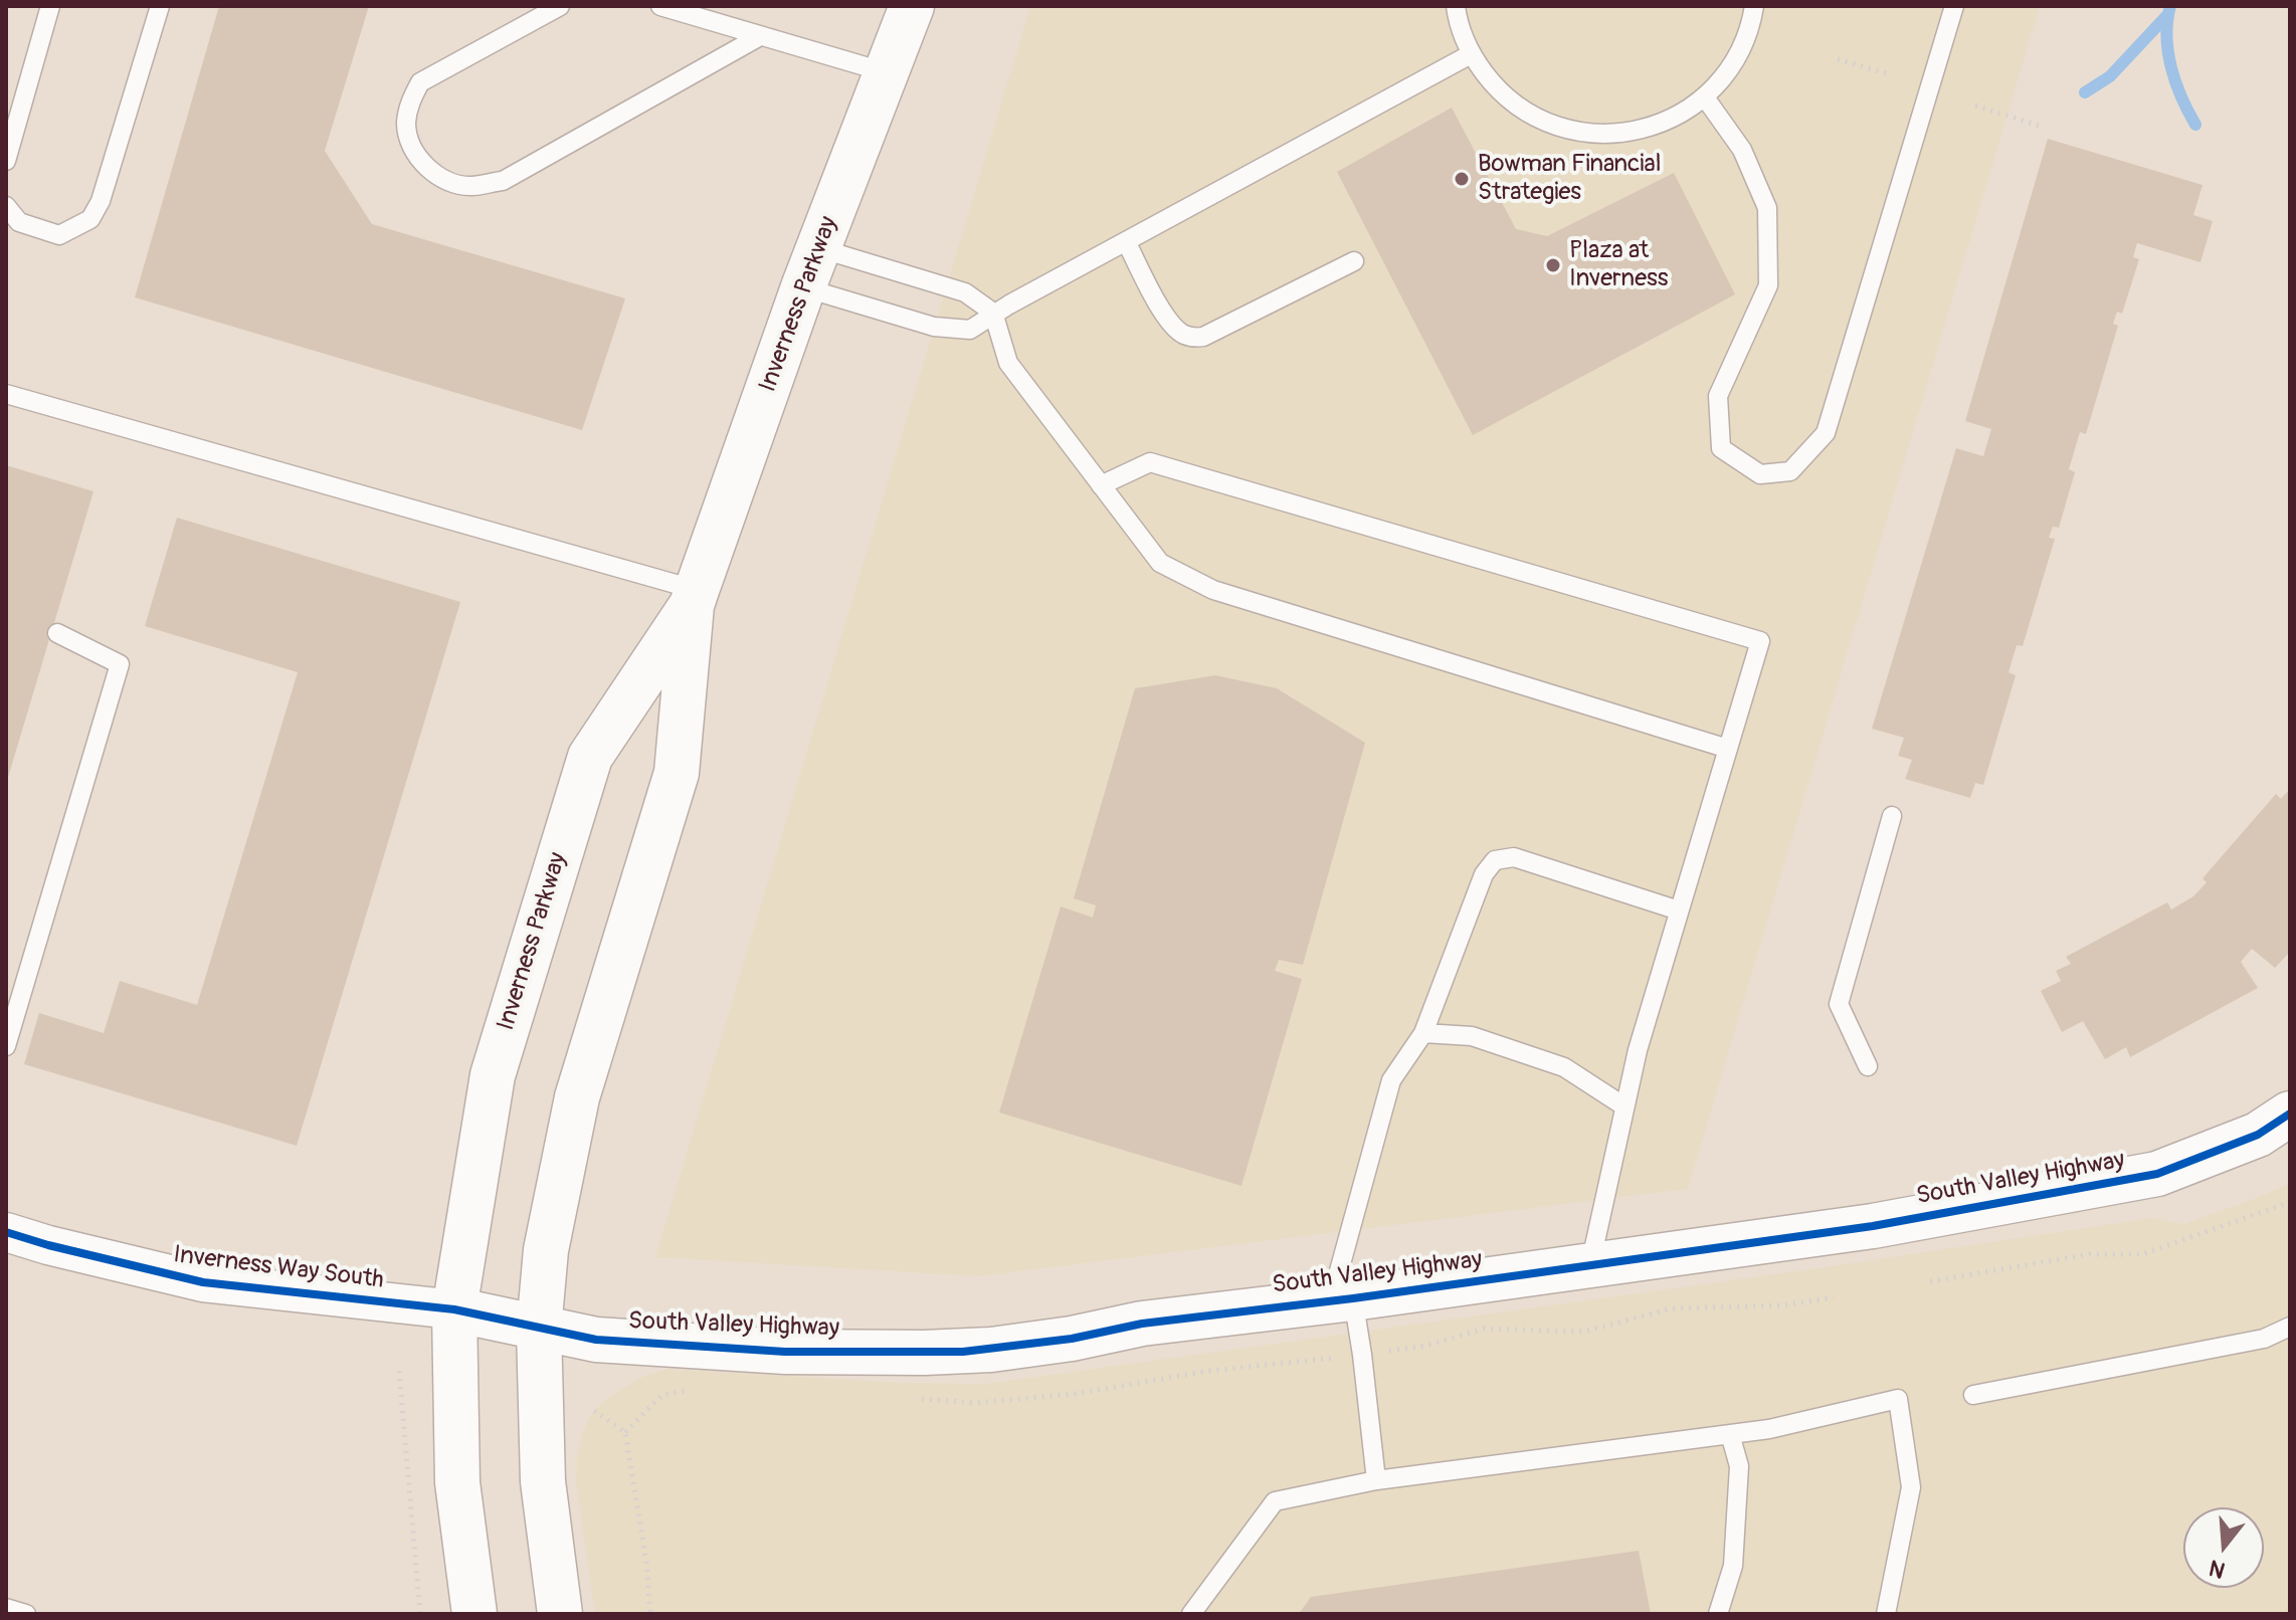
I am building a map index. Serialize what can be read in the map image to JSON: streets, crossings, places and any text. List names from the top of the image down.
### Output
{
  "streets": {
    "main road": ["Inverness Parkway", "South Valley Highway"],
    "street": ["Inverness Way South"]
  },
  "crossings": [
    ["Inverness Parkway", "South Valley Highway"],
    ["Inverness Parkway", "Inverness Way South"],
    ["South Valley Highway", "Inverness Way South"]
  ],
  "places": ["Bowman Financial Strategies", "Plaza at Inverness"],
  "north": "bottom"
}
